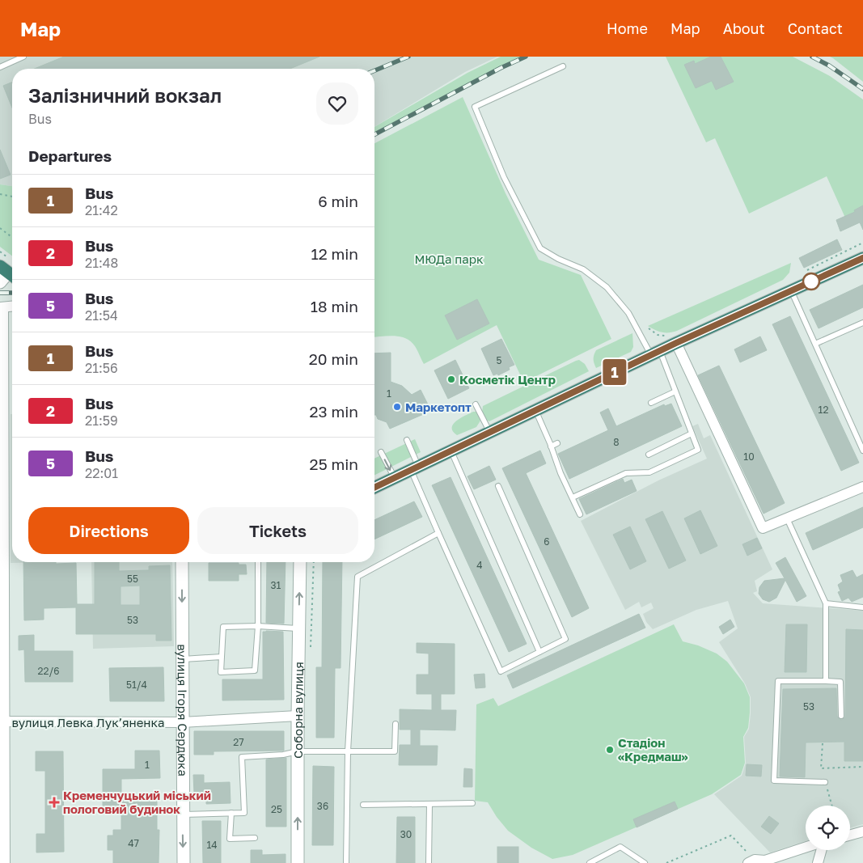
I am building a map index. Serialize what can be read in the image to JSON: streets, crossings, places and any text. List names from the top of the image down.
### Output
{
  "streets": {
    "street": ["вулиця Ігоря Сердюка", "Соборна вулиця", "вулиця Левка Лукʼяненка"]
  },
  "crossings": [
    ["вулиця Ігоря Сердюка", "вулиця Левка Лукʼяненка"],
    ["Соборна вулиця", "вулиця Левка Лукʼяненка"]
  ],
  "one_way": ["вулиця Ігоря Сердюка", "Соборна вулиця"],
  "parks": ["МЮДа парк"],
  "places": {
    "other": ["Косметік Центр", "Маркетопт", "Стадіон «Кредмаш»"],
    "health": ["Кременчуцький міський пологовий будинок"]
  },
  "lines": ["bus line 1"],
  "house_numbers": [
    "5",
    "1",
    "12",
    "8",
    "10",
    "6",
    "4",
    "55",
    "31",
    "53",
    "22/6",
    "51/4",
    "53",
    "27",
    "1",
    "36",
    "25",
    "30",
    "47",
    "14"
  ],
  "page": {
    "header": "Map",
    "nav": [
      "Home",
      "Map",
      "About",
      "Contact"
    ],
    "on_map": "1",
    "heading": [
      ["Залізничний вокзал", "Bus"],
      "Departures"
    ],
    "list": [
      {
        "mark": "1",
        "name": "Bus",
        "note": "21:42",
        "value": "6 min"
      },
      {
        "mark": "2",
        "name": "Bus",
        "note": "21:48",
        "value": "12 min"
      },
      {
        "mark": "5",
        "name": "Bus",
        "note": "21:54",
        "value": "18 min"
      },
      {
        "mark": "1",
        "name": "Bus",
        "note": "21:56",
        "value": "20 min"
      },
      {
        "mark": "2",
        "name": "Bus",
        "note": "21:59",
        "value": "23 min"
      },
      {
        "mark": "5",
        "name": "Bus",
        "note": "22:01",
        "value": "25 min"
      }
    ],
    "buttons": ["Directions", "Tickets"]
  }
}
